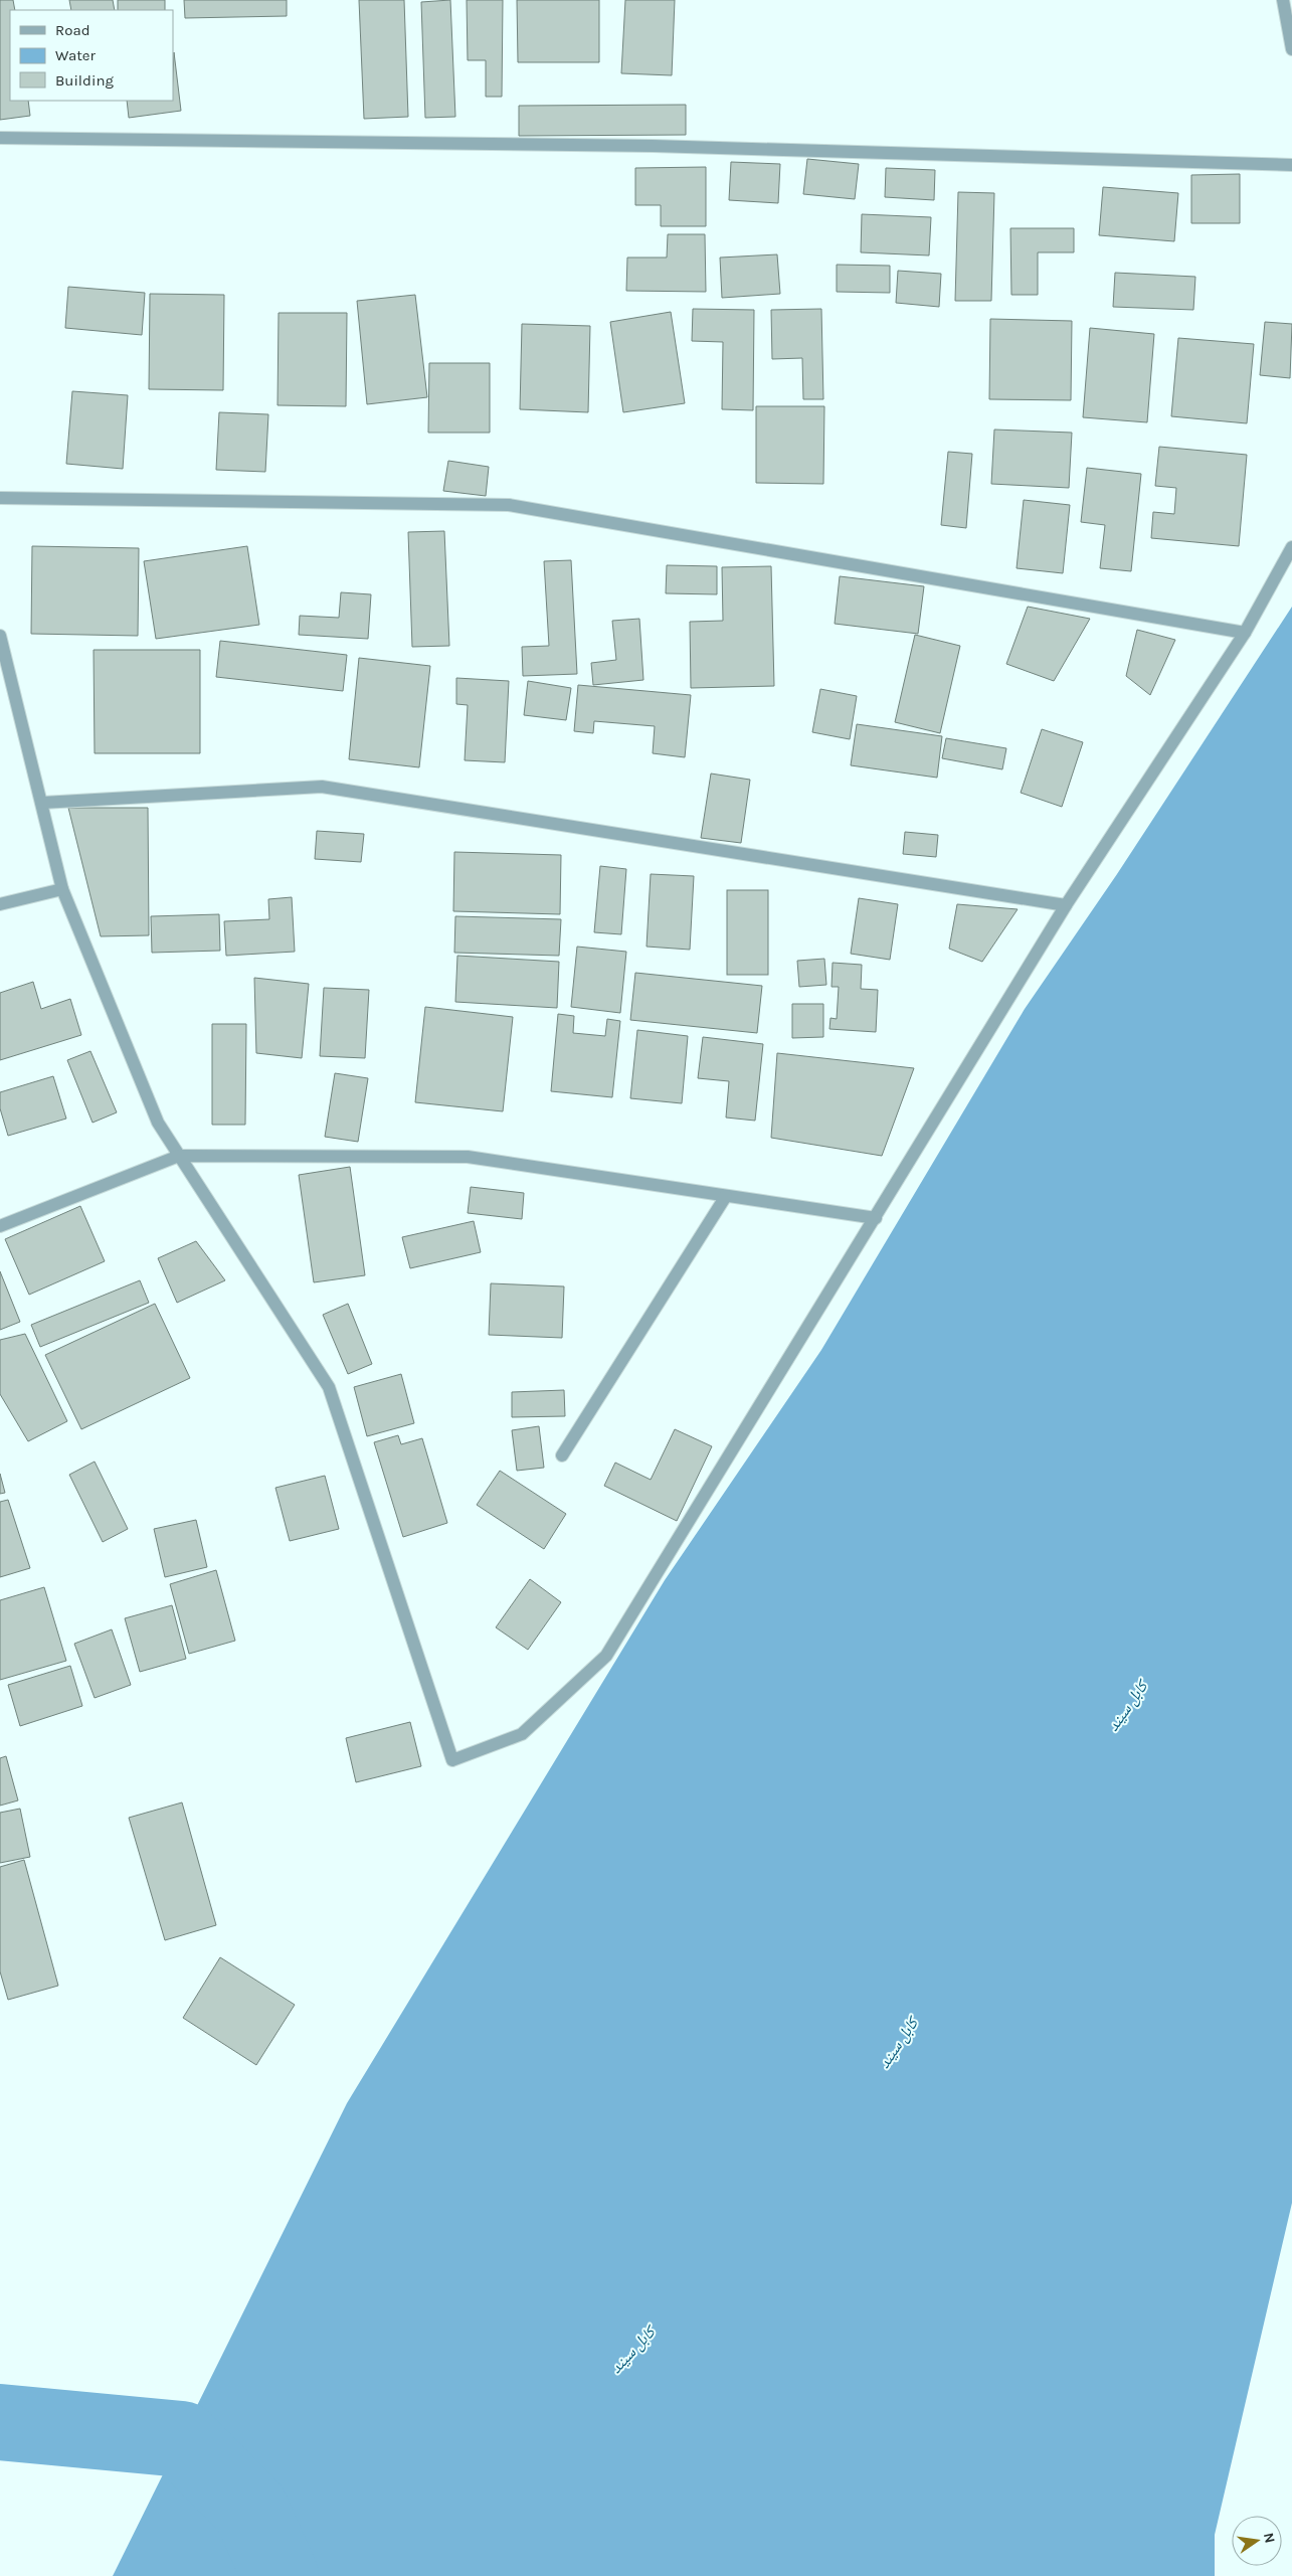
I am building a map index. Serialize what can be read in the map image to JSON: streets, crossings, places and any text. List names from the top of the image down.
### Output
{
  "water": ["کابل سيند"],
  "legend": ["Road", "Water", "Building"],
  "north": "right"
}
